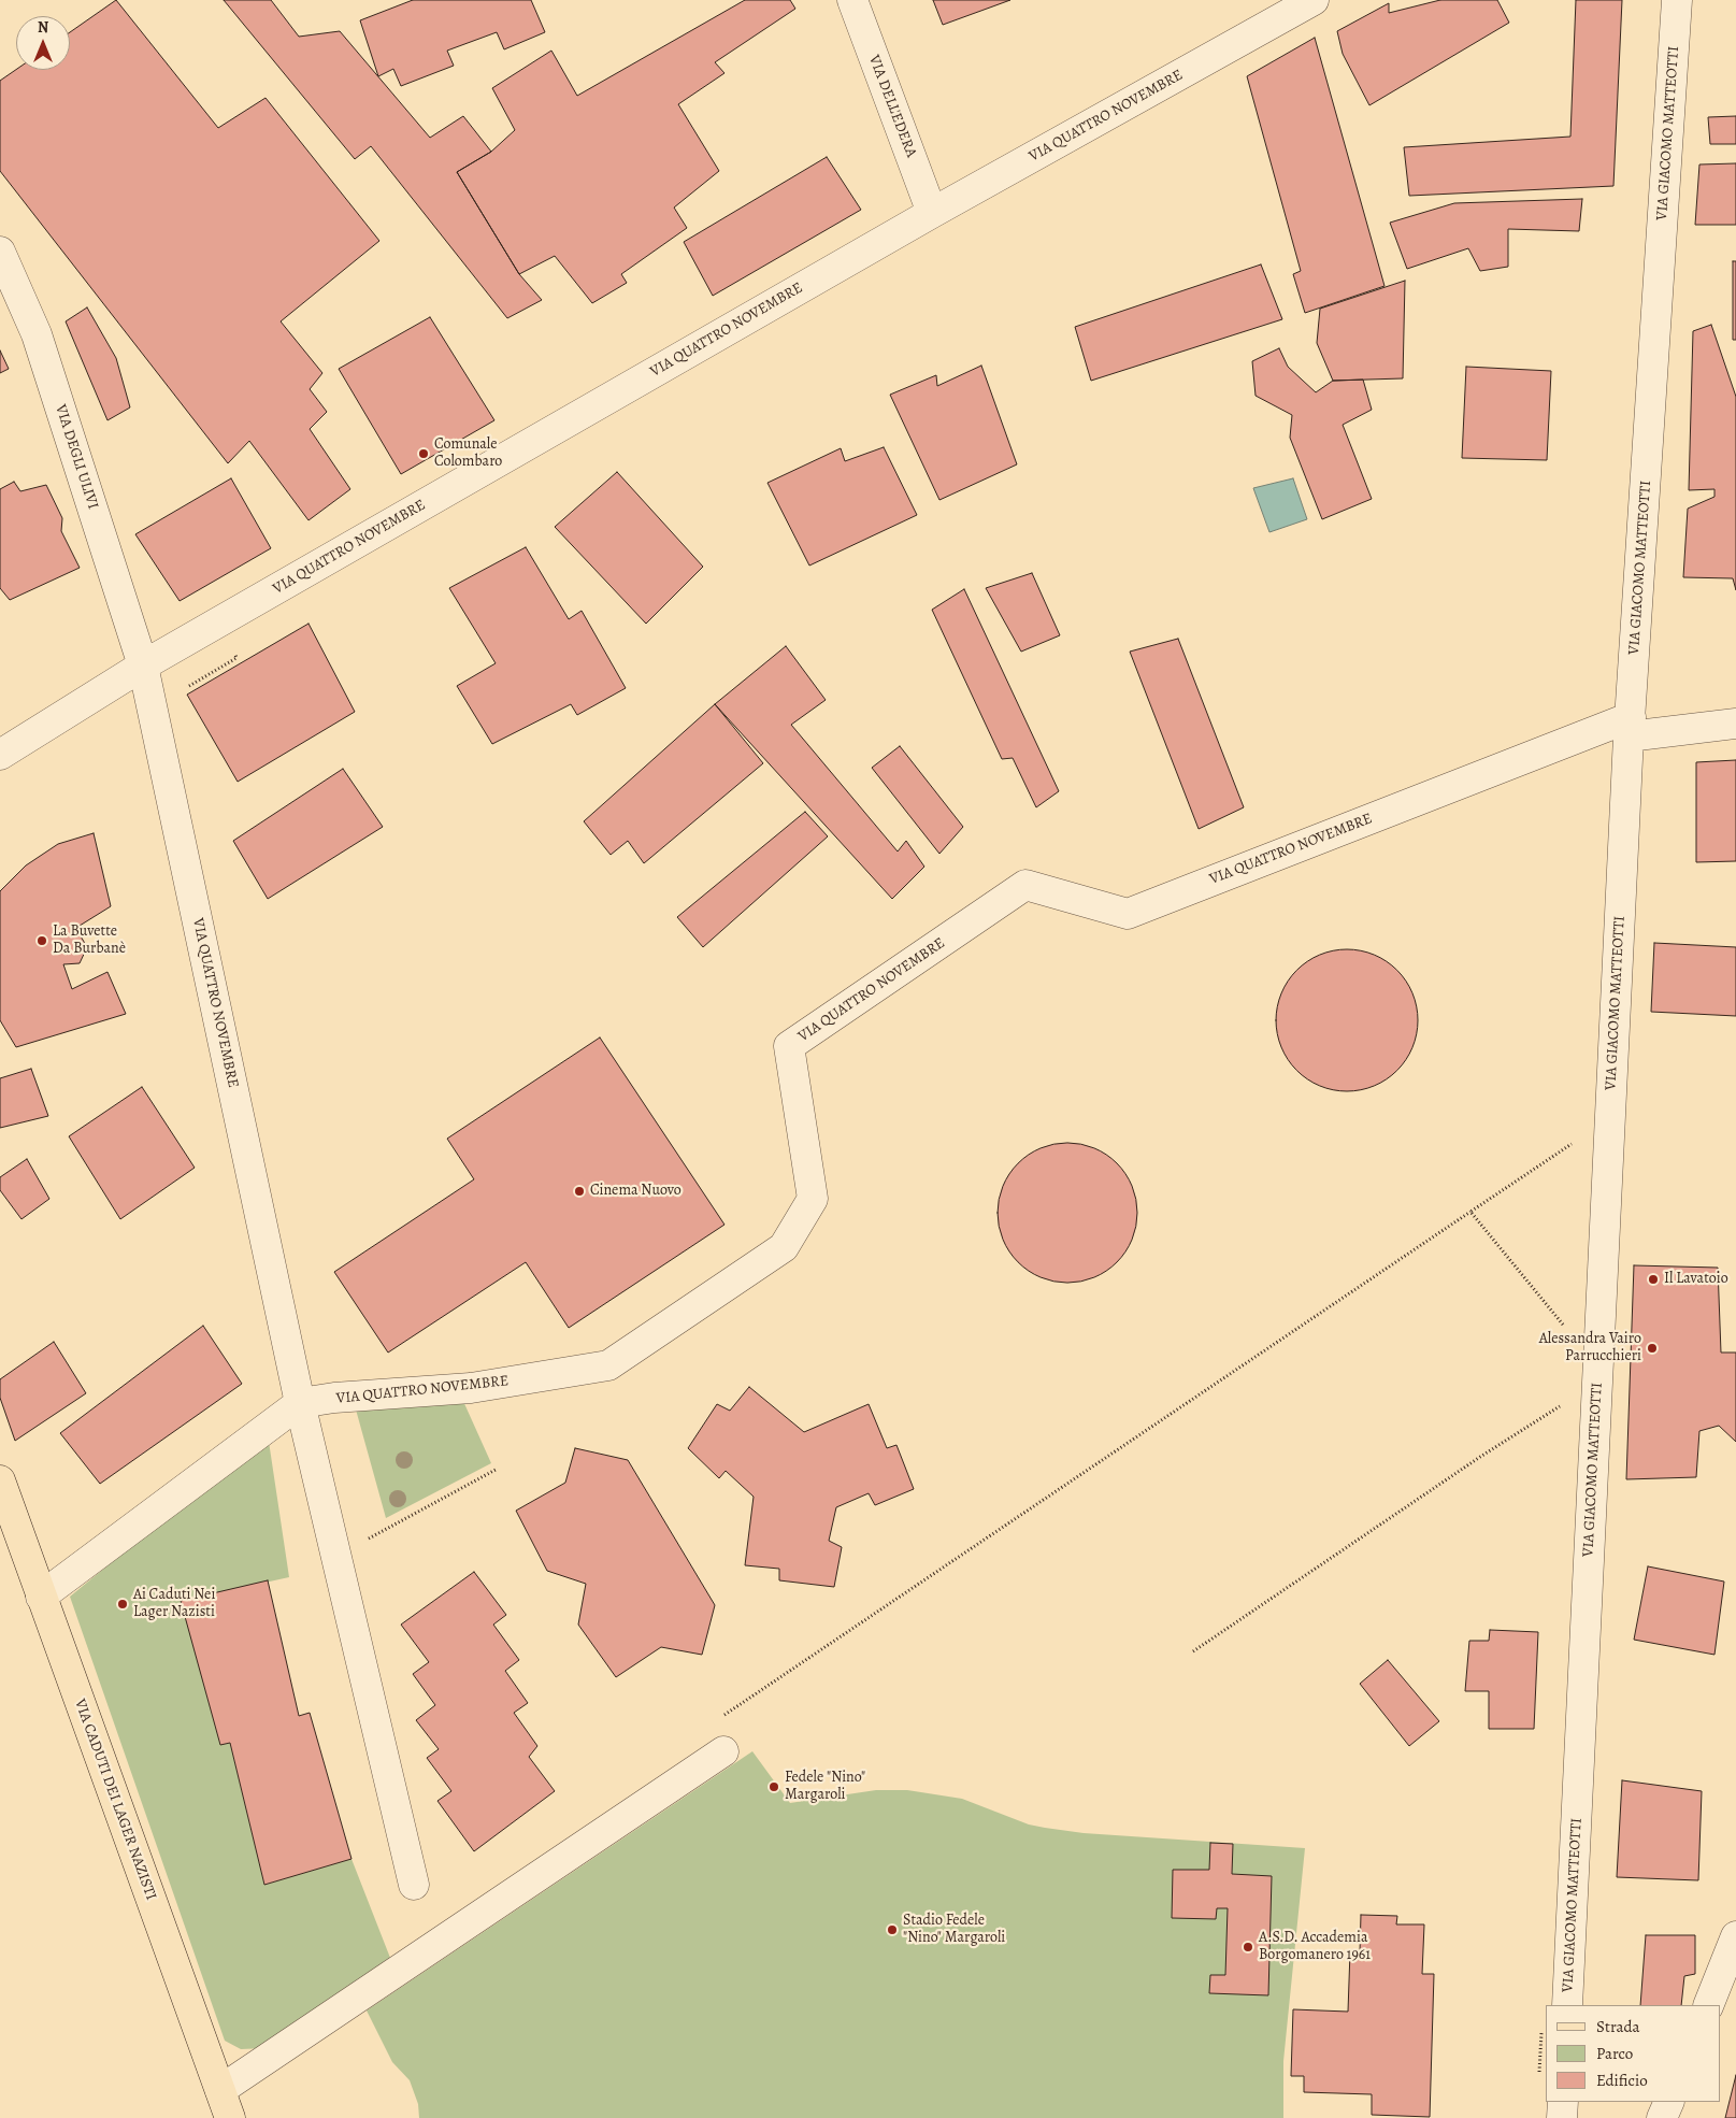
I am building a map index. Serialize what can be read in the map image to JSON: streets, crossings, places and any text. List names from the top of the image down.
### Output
{
  "streets": {
    "main road": ["VIA CADUTI DEI LAGER NAZISTI"],
    "street": [
      "VIA DELL'EDERA",
      "VIA QUATTRO NOVEMBRE",
      "VIA GIACOMO MATTEOTTI",
      "VIA DEGLI ULIVI"
    ]
  },
  "crossings": [
    ["VIA DELL'EDERA", "VIA QUATTRO NOVEMBRE"],
    ["VIA QUATTRO NOVEMBRE", "VIA GIACOMO MATTEOTTI"],
    ["VIA QUATTRO NOVEMBRE", "VIA DEGLI ULIVI"],
    ["VIA QUATTRO NOVEMBRE", "VIA CADUTI DEI LAGER NAZISTI"]
  ],
  "places": [
    "Comunale Colombaro",
    "La Buvette Da Burbanè",
    "Cinema Nuovo",
    "Il Lavatoio",
    "Alessandra Vairo Parrucchieri",
    "Ai Caduti Nei Lager Nazisti",
    "Fedele \"Nino\" Margaroli",
    "Stadio Fedele \"Nino\" Margaroli",
    "A.S.D. Accademia Borgomanero 1961"
  ],
  "legend": ["Strada", "Parco", "Edificio"],
  "north": "top"
}
